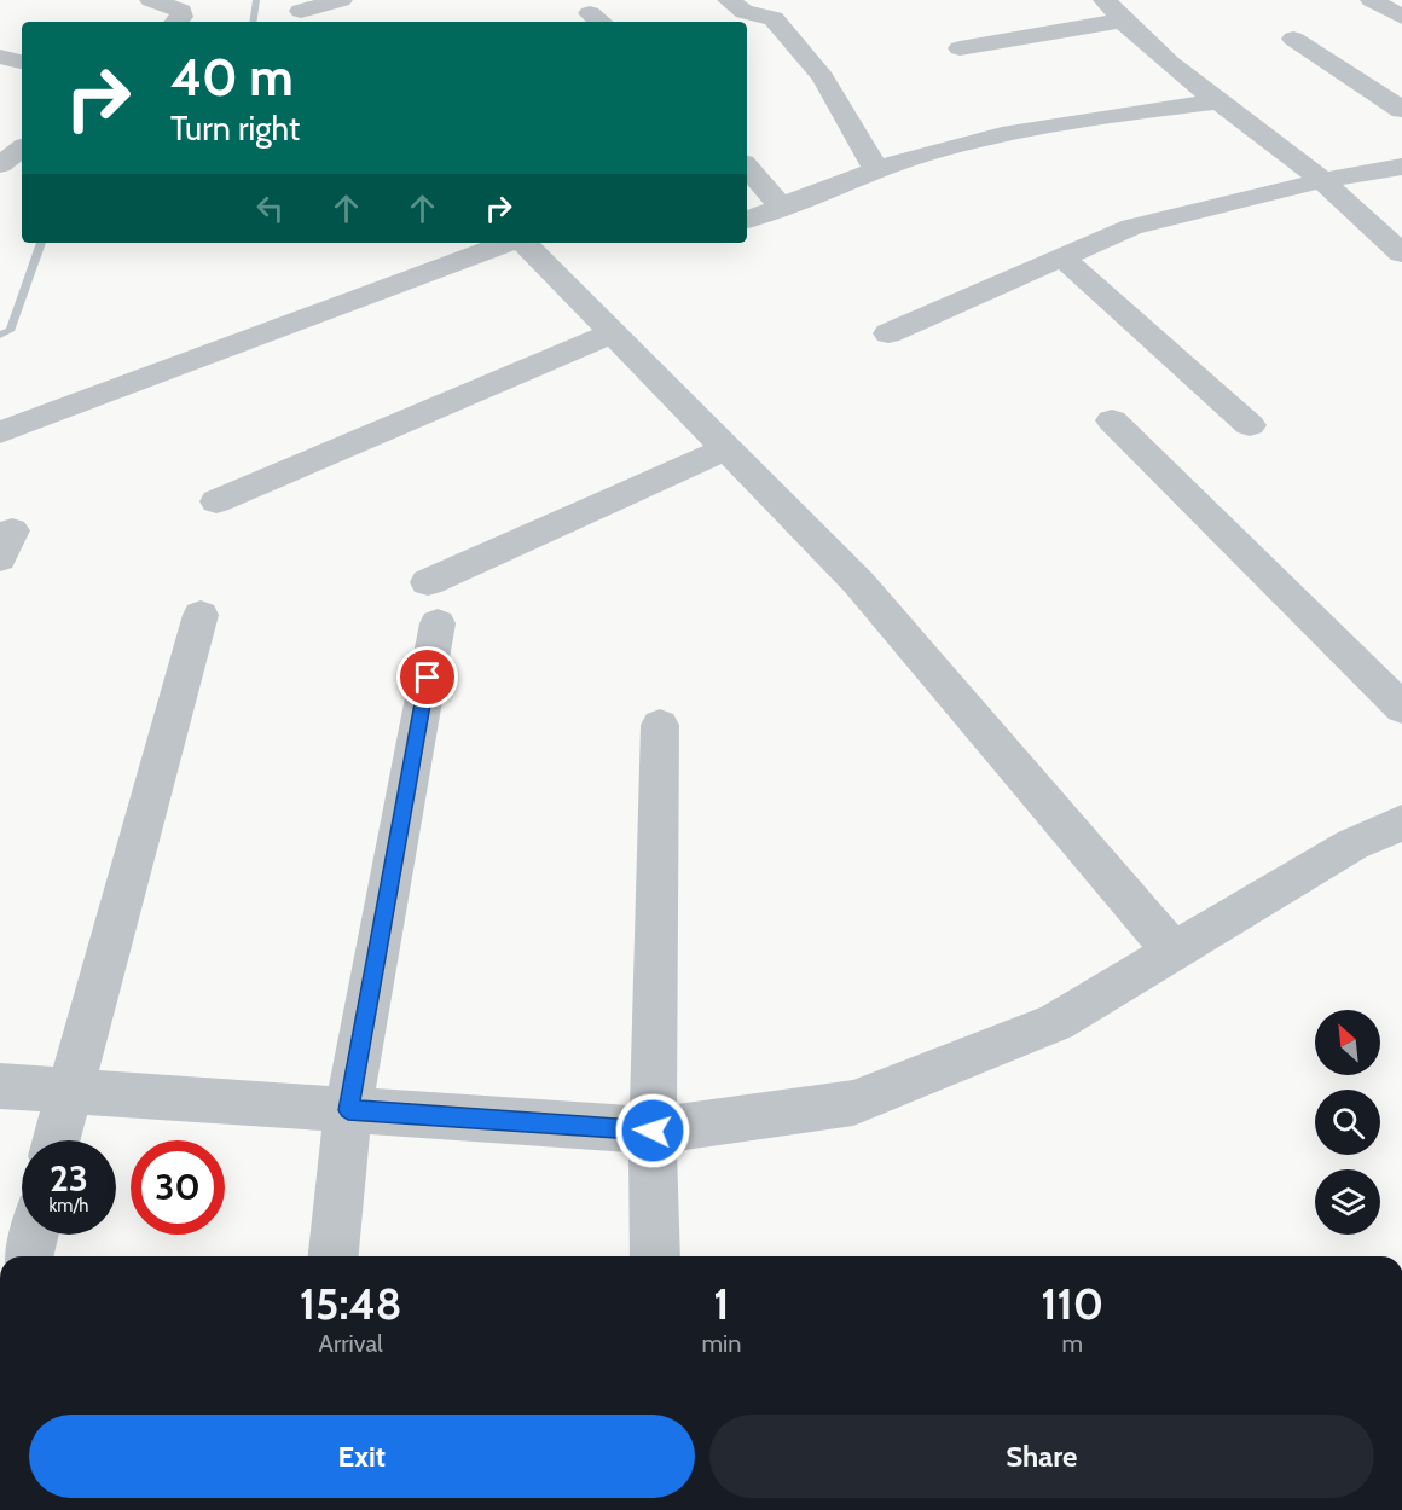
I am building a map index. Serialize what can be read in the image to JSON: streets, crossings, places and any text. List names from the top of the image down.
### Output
{
  "north": "top left",
  "page": {
    "turn": ["40 m", "Turn right"],
    "speed": "23 km/h",
    "limit": "30",
    "eta": [
      "15:48",
      "Arrival",
      "1",
      "min",
      "110",
      "m"
    ],
    "buttons": ["Exit", "Share"]
  }
}
